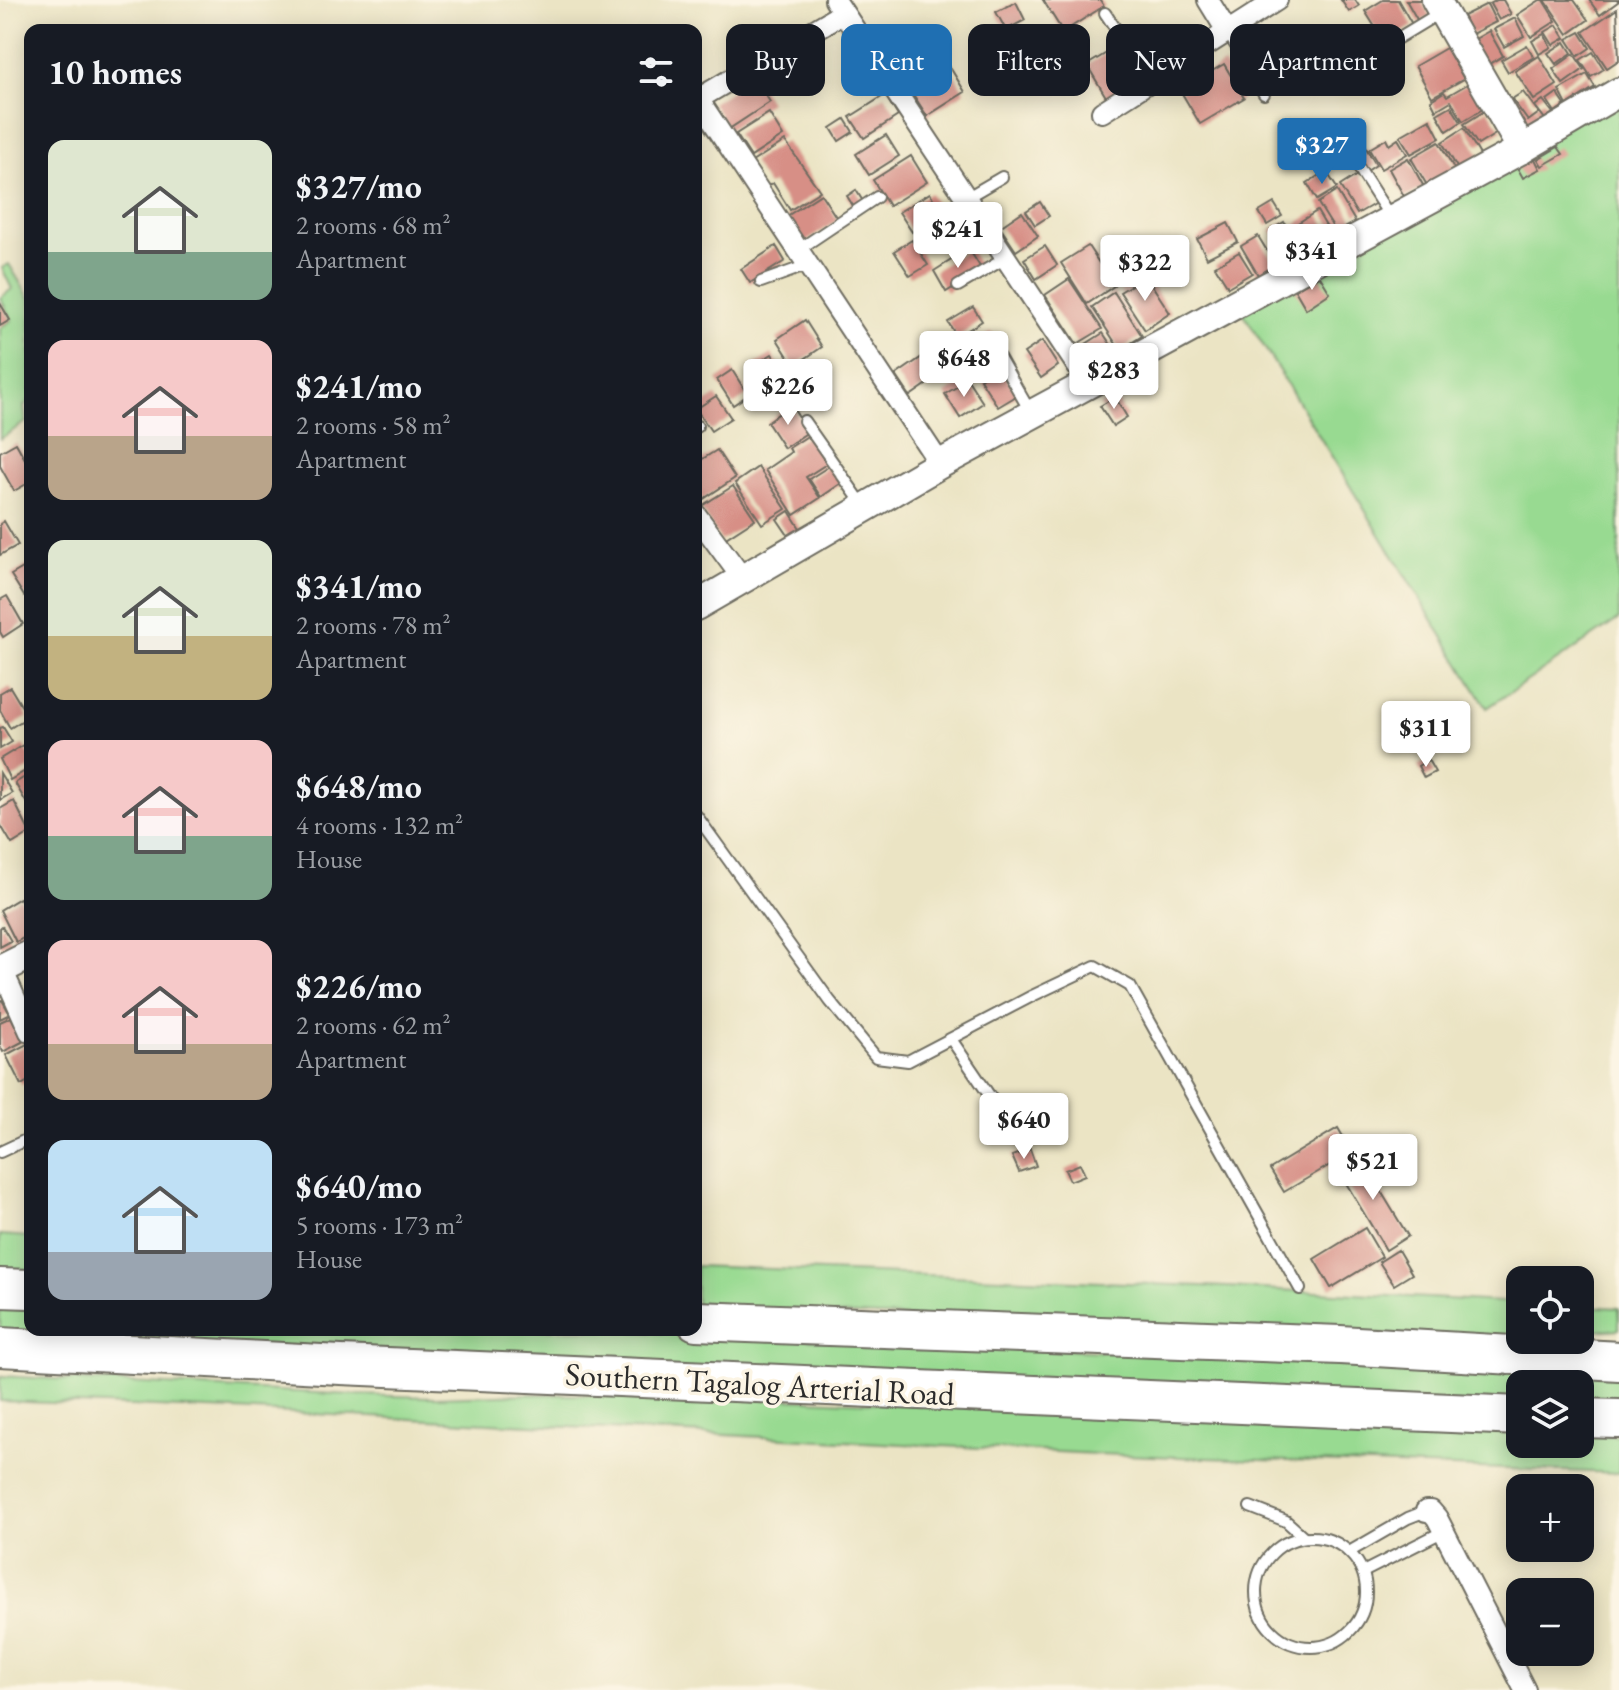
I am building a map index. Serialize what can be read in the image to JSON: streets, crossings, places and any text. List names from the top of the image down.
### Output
{
  "streets": {
    "highway": ["Southern Tagalog Arterial Road"]
  },
  "page": {
    "chip": [
      "Buy",
      "Rent",
      "Filters",
      "New",
      "Apartment"
    ],
    "heading": "10 homes",
    "price": [
      "$327",
      "$241",
      "$341",
      "$322",
      "$648",
      "$283",
      "$226",
      "$311",
      "$640",
      "$521"
    ],
    "list": [
      {
        "name": "$327/mo",
        "note": "2 rooms · 68 m² · Apartment"
      },
      {
        "name": "$241/mo",
        "note": "2 rooms · 58 m² · Apartment"
      },
      {
        "name": "$341/mo",
        "note": "2 rooms · 78 m² · Apartment"
      },
      {
        "name": "$648/mo",
        "note": "4 rooms · 132 m² · House"
      },
      {
        "name": "$226/mo",
        "note": "2 rooms · 62 m² · Apartment"
      },
      {
        "name": "$640/mo",
        "note": "5 rooms · 173 m² · House"
      }
    ],
    "map_buttons": ["+", "−"]
  }
}
